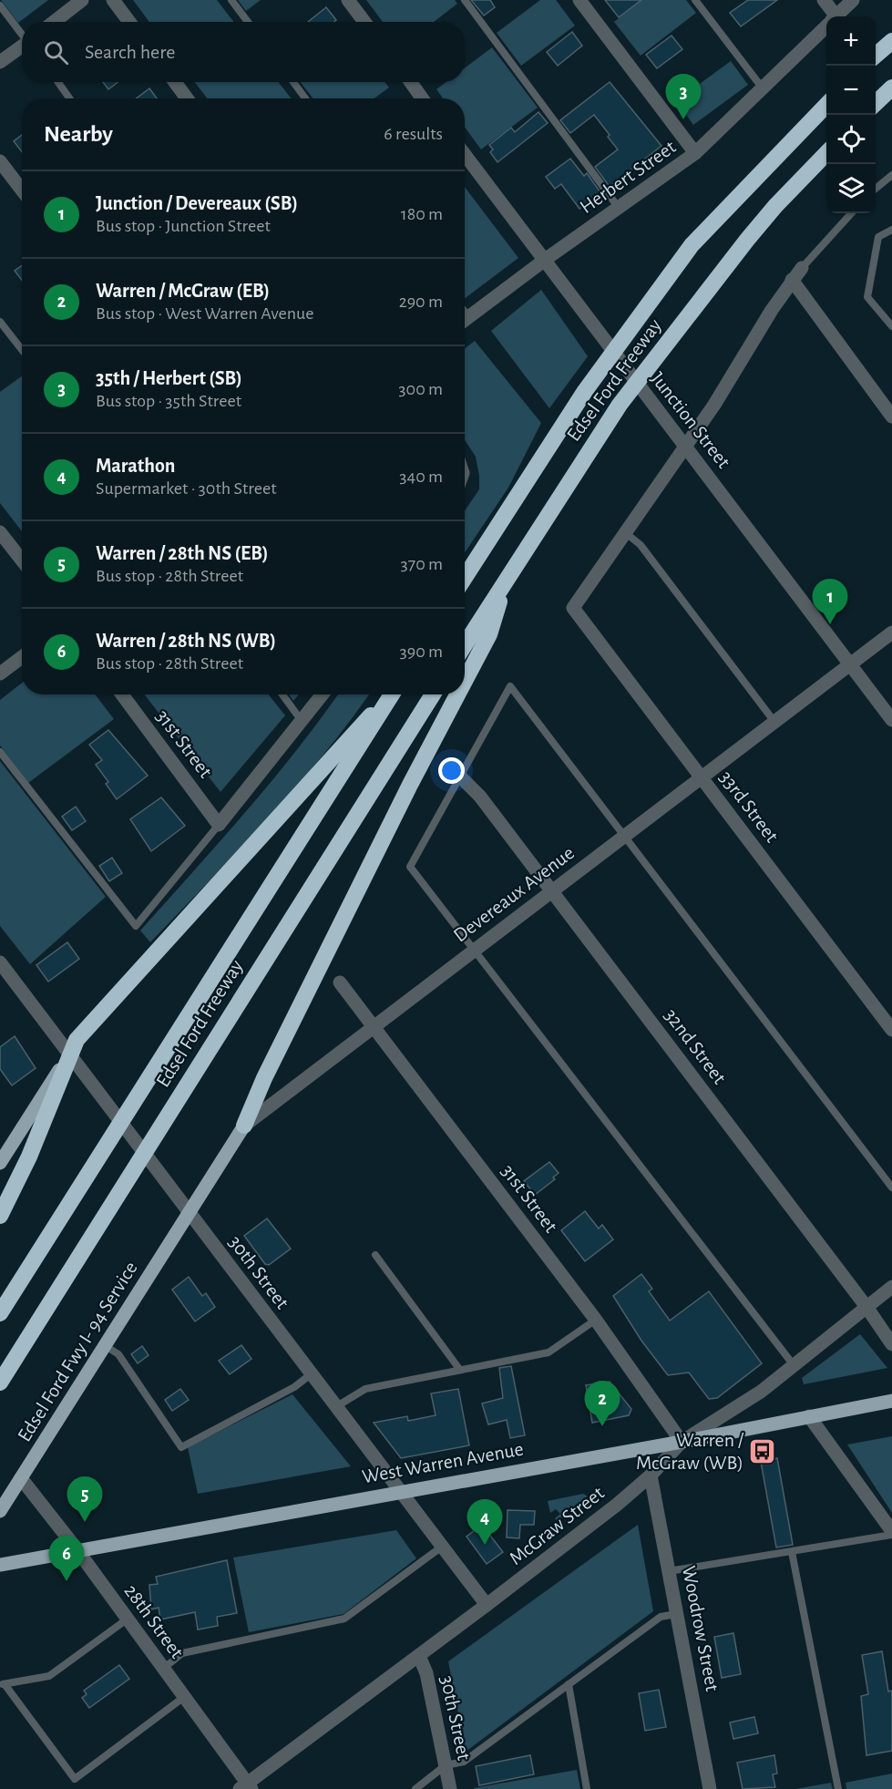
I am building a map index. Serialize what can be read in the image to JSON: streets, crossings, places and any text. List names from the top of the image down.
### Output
{
  "streets": {
    "highway": ["Edsel Ford Freeway"],
    "main road": ["Devereaux Avenue", "Edsel Ford Fwy I- 94 Service", "West Warren Avenue"],
    "street": [
      "Herbert Street",
      "Junction Street",
      "31st Street",
      "33rd Street",
      "32nd Street",
      "30th Street",
      "McGraw Street",
      "28th Street",
      "Woodrow Street"
    ]
  },
  "crossings": [
    ["Herbert Street", "Junction Street"],
    ["Junction Street", "Devereaux Avenue"],
    ["31st Street", "Devereaux Avenue"],
    ["31st Street", "West Warren Avenue"],
    ["31st Street", "McGraw Street"],
    ["33rd Street", "Devereaux Avenue"],
    ["Devereaux Avenue", "32nd Street"],
    ["Devereaux Avenue", "30th Street"],
    ["Devereaux Avenue", "Edsel Ford Fwy I- 94 Service"],
    ["32nd Street", "McGraw Street"],
    ["30th Street", "Edsel Ford Fwy I- 94 Service"],
    ["30th Street", "West Warren Avenue"],
    ["30th Street", "McGraw Street"],
    ["Edsel Ford Fwy I- 94 Service", "28th Street"],
    ["West Warren Avenue", "McGraw Street"],
    ["West Warren Avenue", "28th Street"],
    ["McGraw Street", "28th Street"],
    ["McGraw Street", "Woodrow Street"]
  ],
  "places": {
    "bus stop": ["Warren / McGraw (WB)"]
  },
  "page": {
    "map_buttons": ["+", "−"],
    "search": "Search here",
    "pins": [
      "3",
      "1",
      "2",
      "5",
      "4",
      "6"
    ],
    "heading": ["Nearby", "6 results"],
    "list": [
      {
        "mark": "1",
        "name": "Junction / Devereaux (SB)",
        "note": "Bus stop · Junction Street",
        "value": "180 m"
      },
      {
        "mark": "2",
        "name": "Warren / McGraw (EB)",
        "note": "Bus stop · West Warren Avenue",
        "value": "290 m"
      },
      {
        "mark": "3",
        "name": "35th / Herbert (SB)",
        "note": "Bus stop · 35th Street",
        "value": "300 m"
      },
      {
        "mark": "4",
        "name": "Marathon",
        "note": "Supermarket · 30th Street",
        "value": "340 m"
      },
      {
        "mark": "5",
        "name": "Warren / 28th NS (EB)",
        "note": "Bus stop · 28th Street",
        "value": "370 m"
      },
      {
        "mark": "6",
        "name": "Warren / 28th NS (WB)",
        "note": "Bus stop · 28th Street",
        "value": "390 m"
      }
    ]
  }
}
